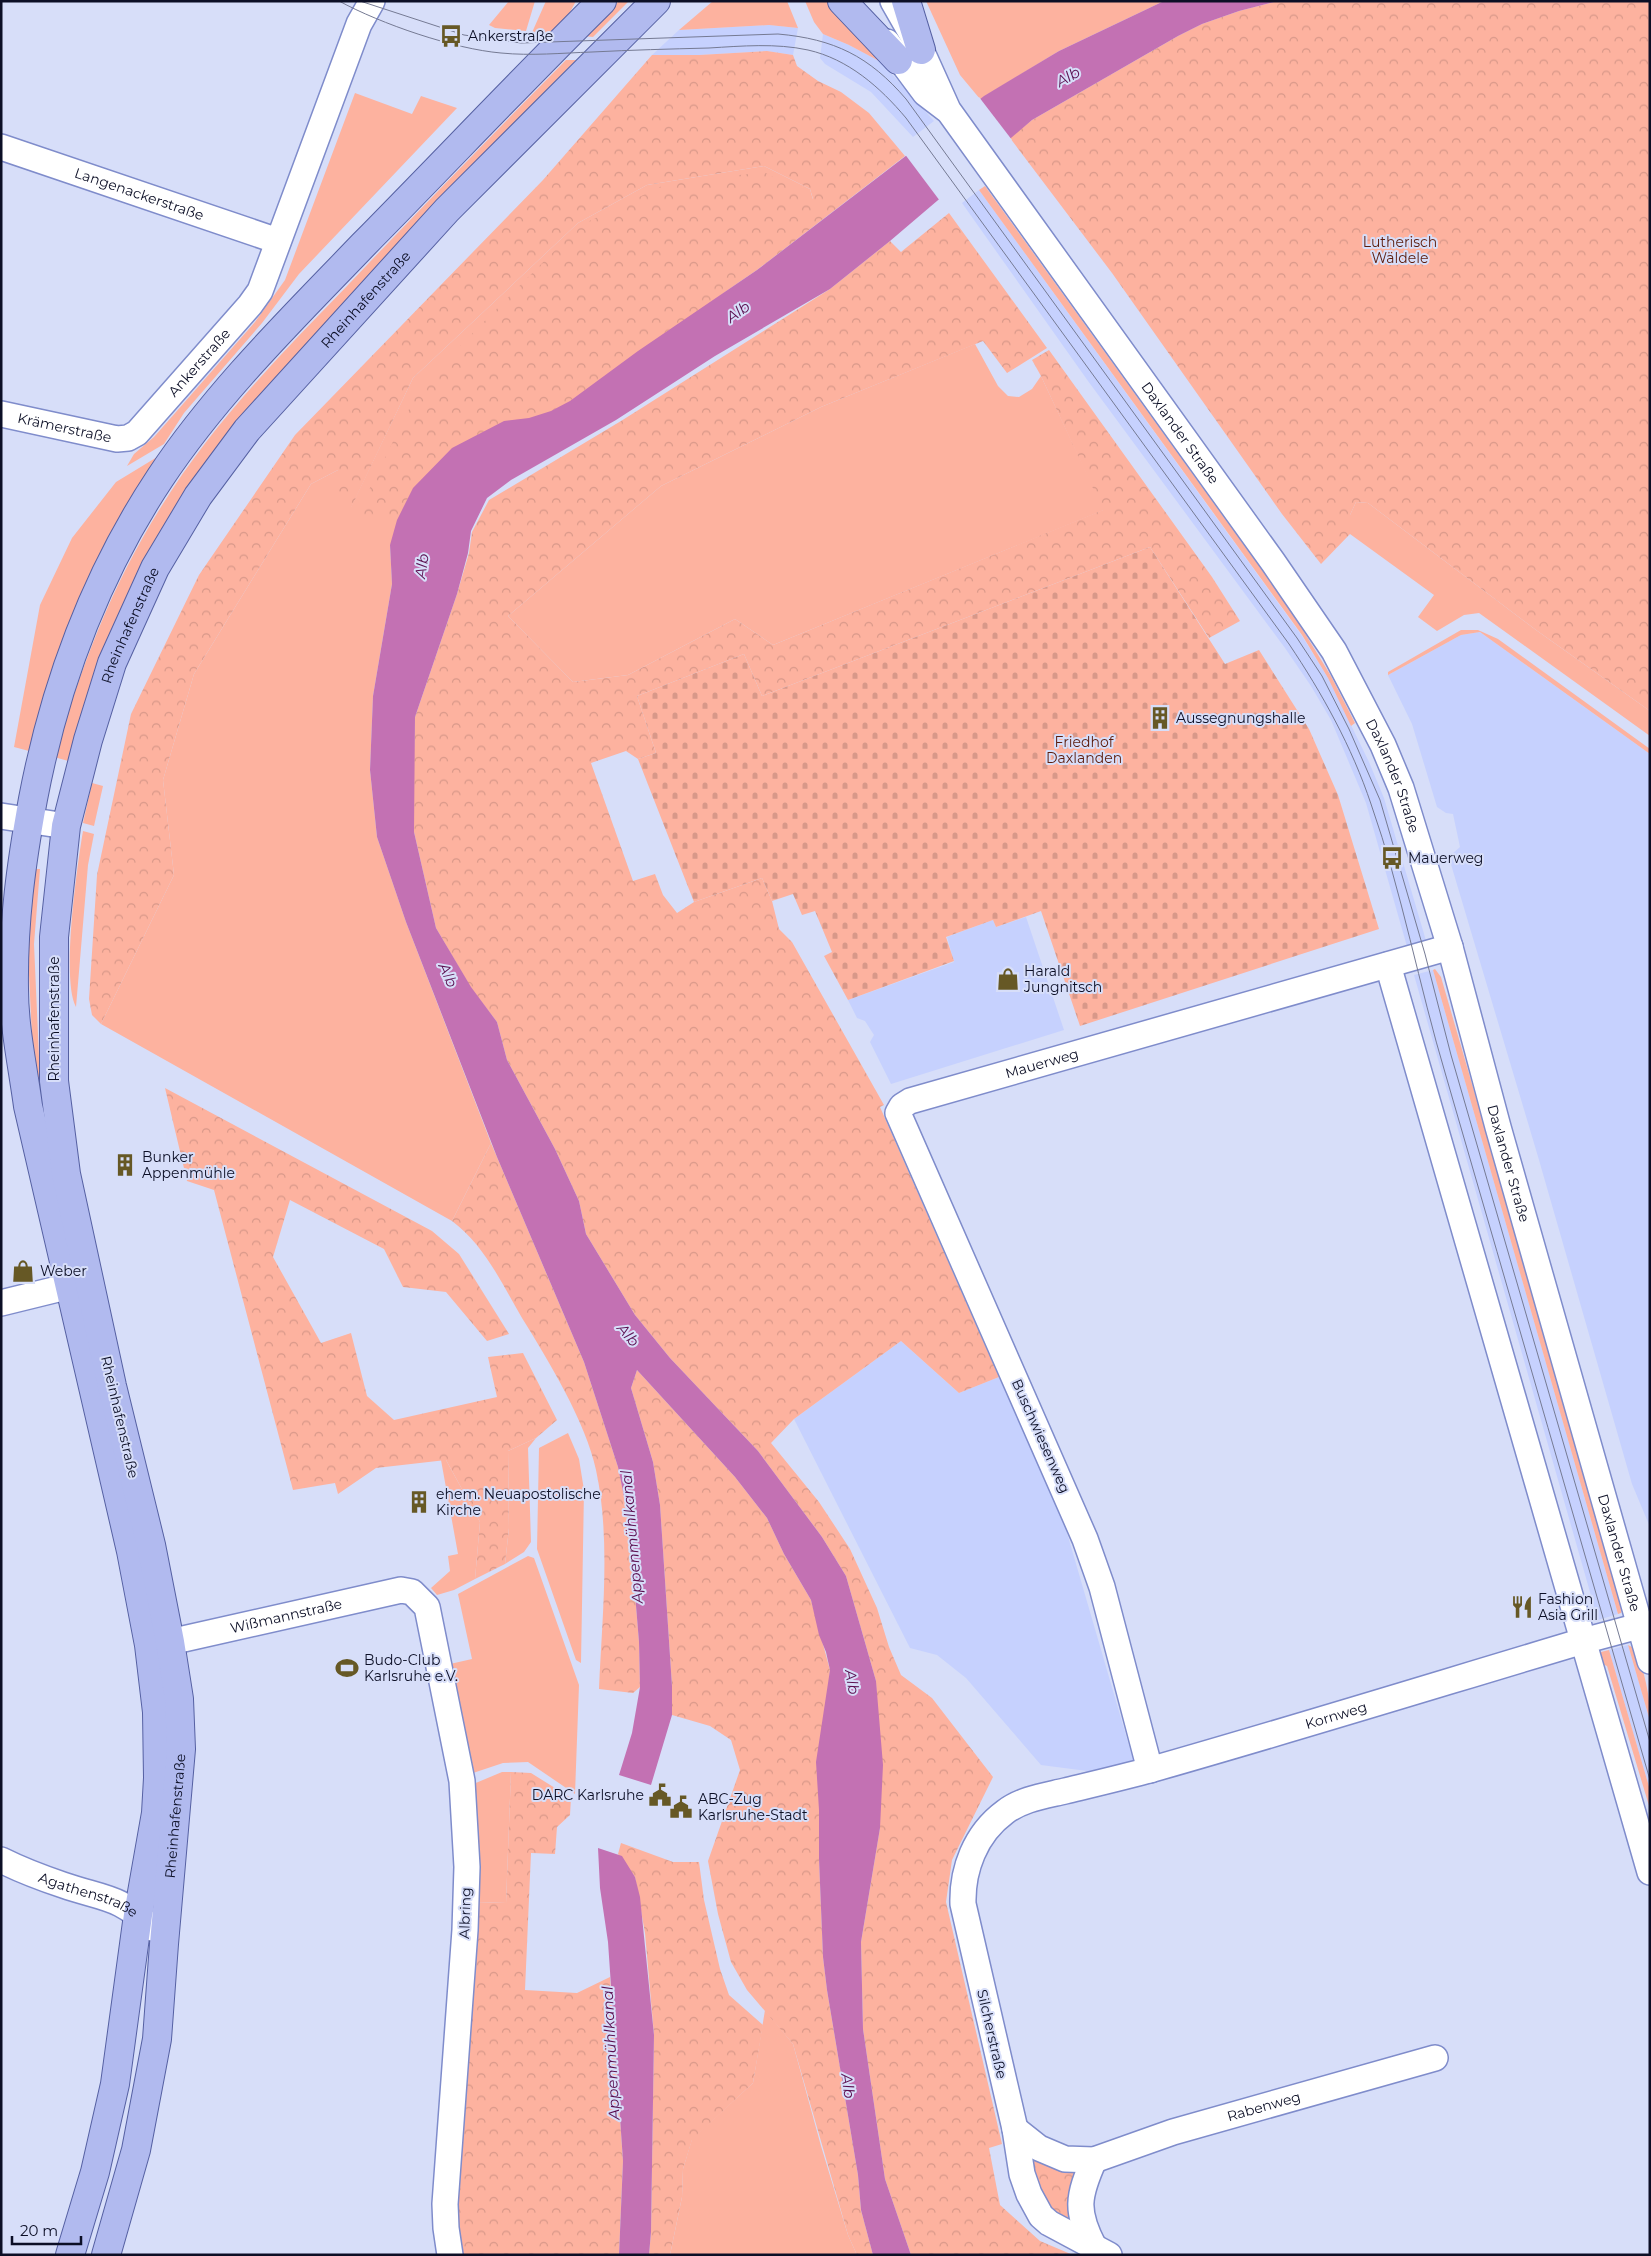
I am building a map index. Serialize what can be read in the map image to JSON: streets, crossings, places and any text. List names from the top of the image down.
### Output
{
  "streets": {
    "main road": ["Rheinhafenstraße"],
    "street": [
      "Langenackerstraße",
      "Ankerstraße",
      "Krämerstraße",
      "Daxlander Straße",
      "Mauerweg",
      "Buschwiesenweg",
      "Wißmannstraße",
      "Kornweg",
      "Agathenstraße",
      "Albring",
      "Silcherstraße",
      "Rabenweg"
    ]
  },
  "crossings": [
    ["Langenackerstraße", "Ankerstraße"],
    ["Rheinhafenstraße", "Wißmannstraße"],
    ["Rheinhafenstraße", "Agathenstraße"],
    ["Ankerstraße", "Krämerstraße"],
    ["Daxlander Straße", "Mauerweg"],
    ["Daxlander Straße", "Kornweg"],
    ["Mauerweg", "Buschwiesenweg"],
    ["Buschwiesenweg", "Kornweg"],
    ["Wißmannstraße", "Albring"],
    ["Kornweg", "Silcherstraße"],
    ["Silcherstraße", "Rabenweg"]
  ],
  "water": ["Alb", "Appenmühlkanal"],
  "parks": ["Lutherisch Wäldele", "Friedhof Daxlanden"],
  "places": {
    "bus stop": ["Ankerstraße", "Mauerweg"],
    "building": ["Aussegnungshalle", "Bunker Appenmühle", "ehem. Neuapostolische Kirche"],
    "shop": ["Harald Jungnitsch", "Weber"],
    "restaurant": ["Fashion Asia Grill"],
    "sports": ["Budo-Club Karlsruhe e.V."],
    "public building": ["DARC Karlsruhe", "ABC-Zug Karlsruhe-Stadt"]
  },
  "scale_bar": "20 m"
}
